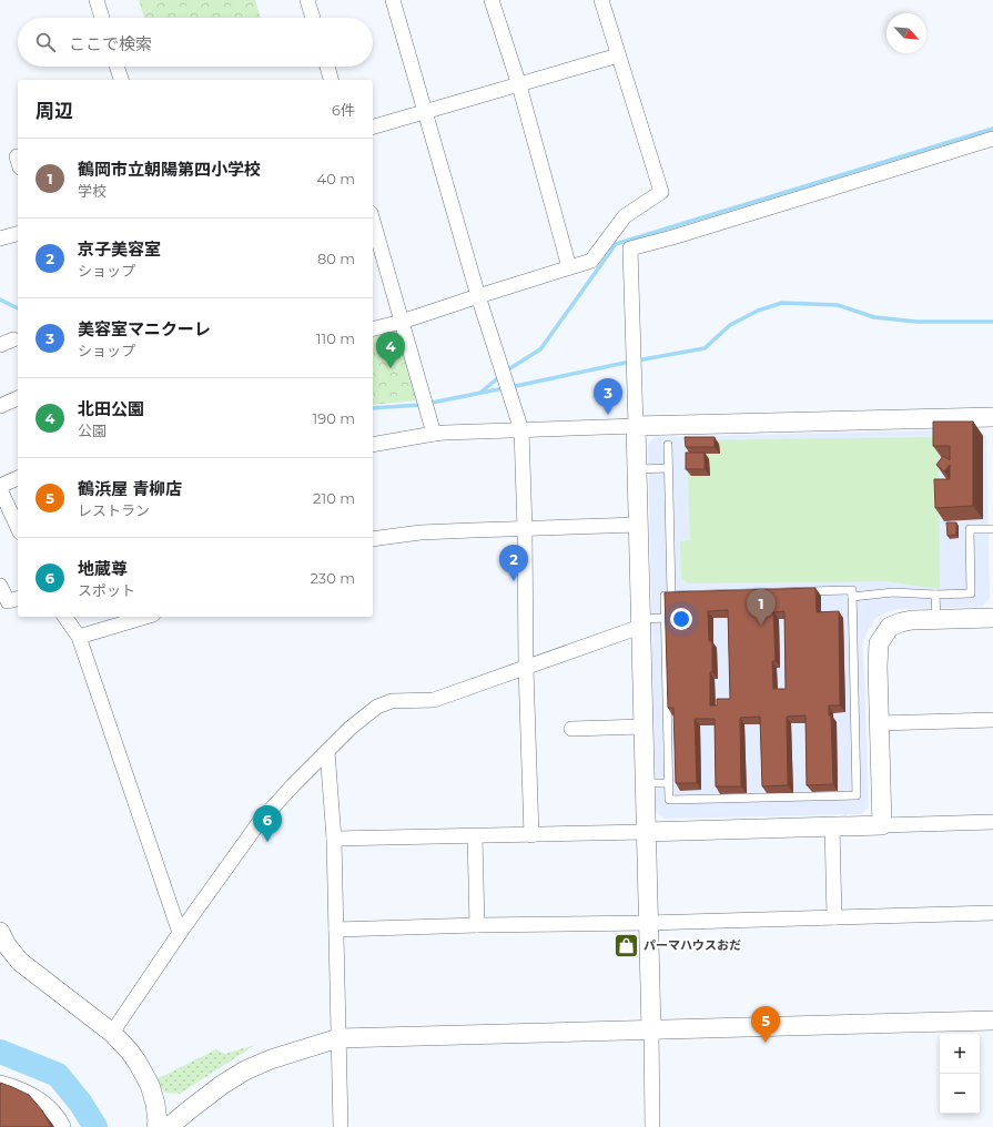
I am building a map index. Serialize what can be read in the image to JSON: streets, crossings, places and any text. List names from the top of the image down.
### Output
{
  "places": {
    "shop": ["パーマハウスおだ"]
  },
  "north": "bottom right",
  "page": {
    "search": "ここで検索",
    "heading": ["周辺", "6件"],
    "list": [
      {
        "mark": "1",
        "name": "鶴岡市立朝陽第四小学校",
        "note": "学校",
        "value": "40 m"
      },
      {
        "mark": "2",
        "name": "京子美容室",
        "note": "ショップ",
        "value": "80 m"
      },
      {
        "mark": "3",
        "name": "美容室マニクーレ",
        "note": "ショップ",
        "value": "110 m"
      },
      {
        "mark": "4",
        "name": "北田公園",
        "note": "公園",
        "value": "190 m"
      },
      {
        "mark": "5",
        "name": "鶴浜屋 青柳店",
        "note": "レストラン",
        "value": "210 m"
      },
      {
        "mark": "6",
        "name": "地蔵尊",
        "note": "スポット",
        "value": "230 m"
      }
    ],
    "pins": [
      "4",
      "3",
      "2",
      "1",
      "6",
      "5"
    ],
    "map_buttons": ["+", "−"]
  }
}
